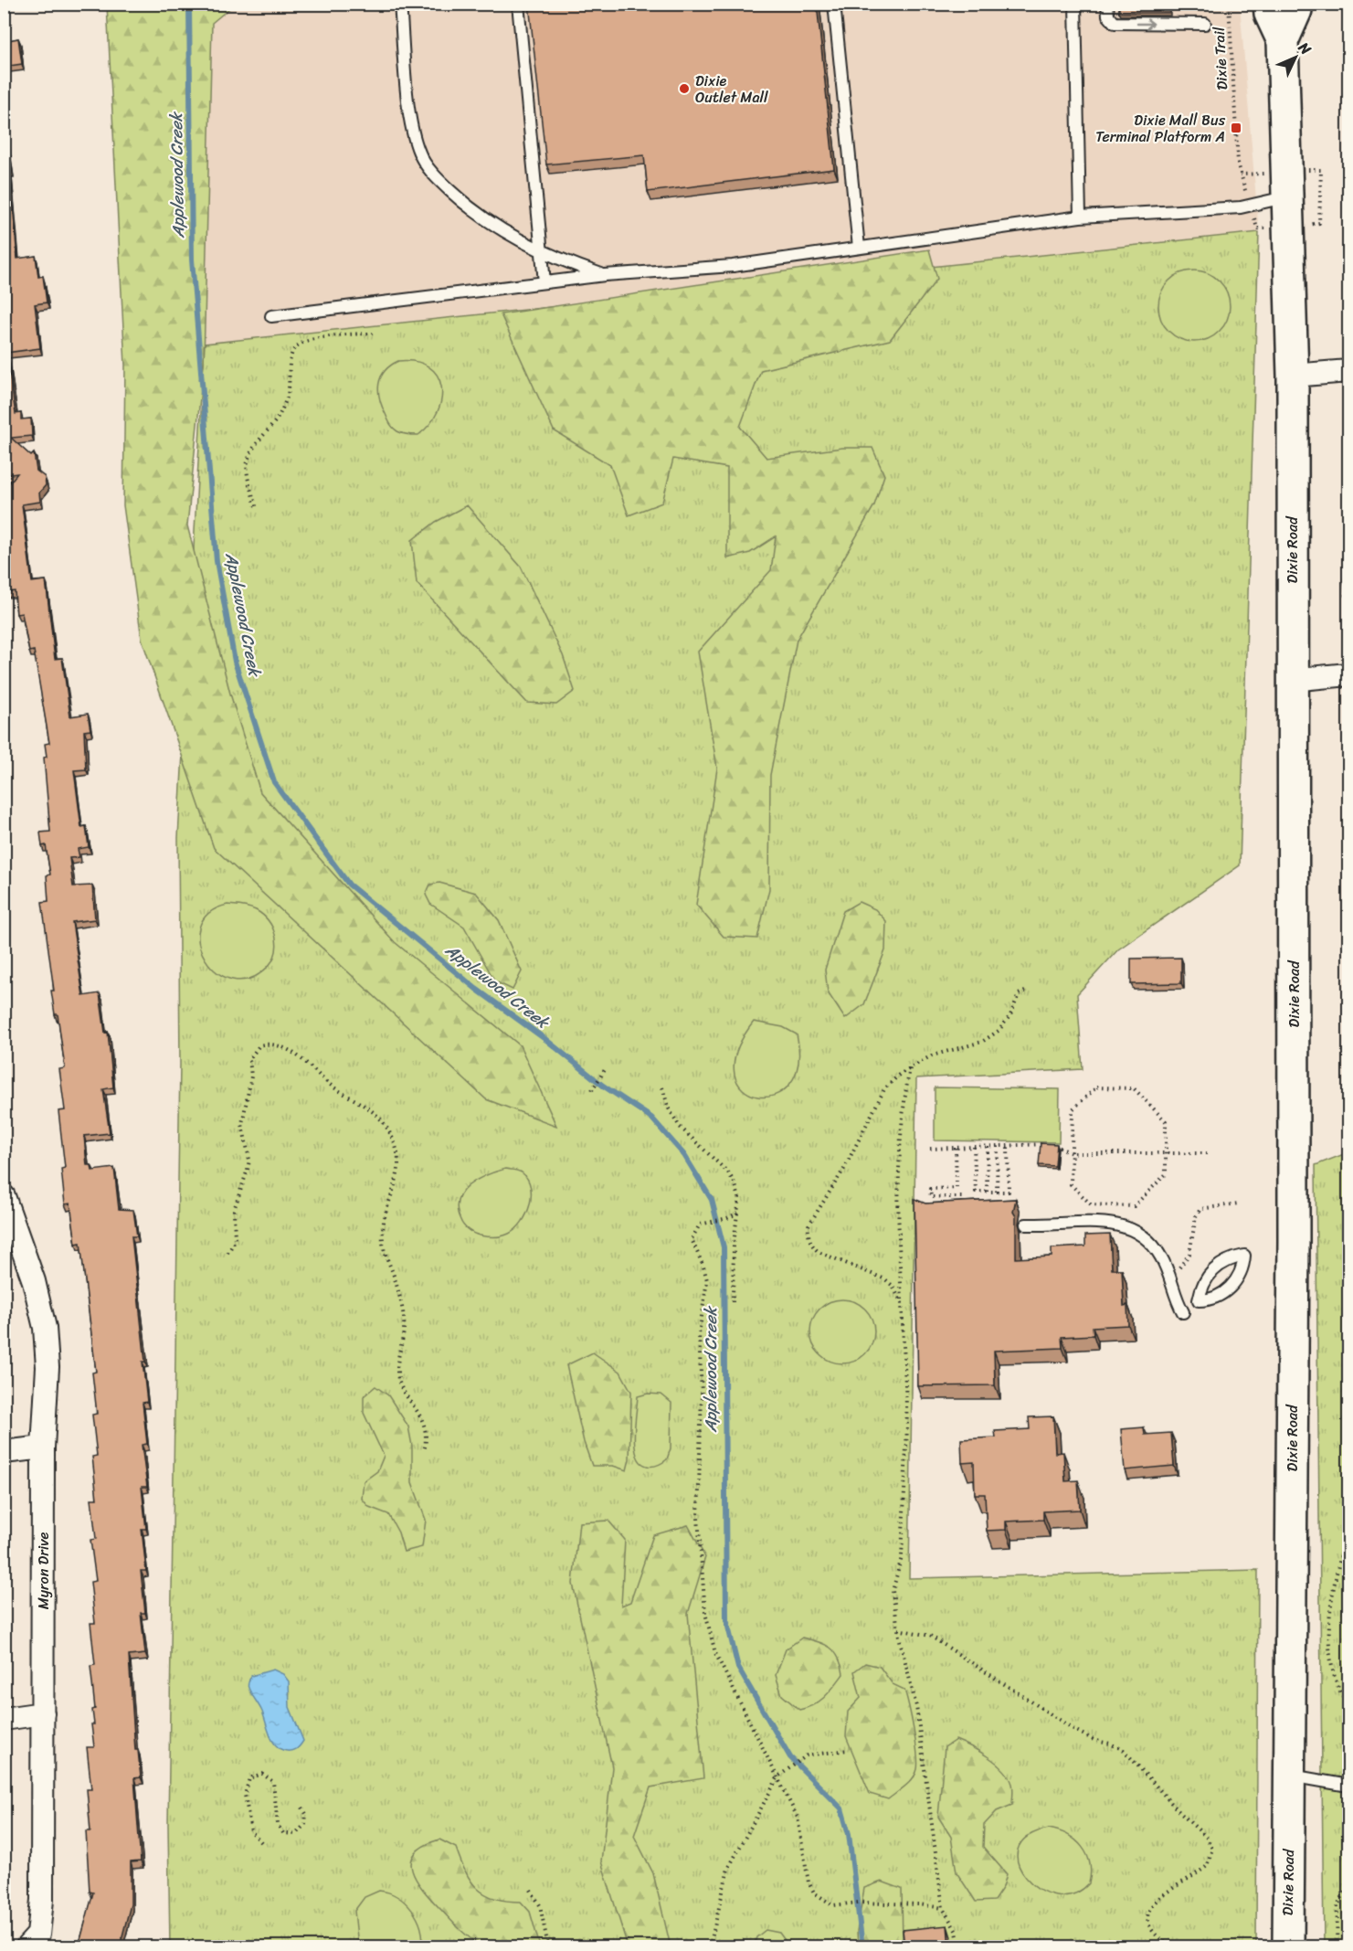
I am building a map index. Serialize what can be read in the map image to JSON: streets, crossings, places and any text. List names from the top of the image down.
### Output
{
  "streets": {
    "main road": ["Dixie Road"],
    "street": ["Myron Drive"],
    "path": ["Dixie Trail"]
  },
  "water": ["Applewood Creek"],
  "places": {
    "other": ["Dixie Outlet Mall"],
    "transit": ["Dixie Mall Bus Terminal Platform A"]
  },
  "north": "top right"
}
